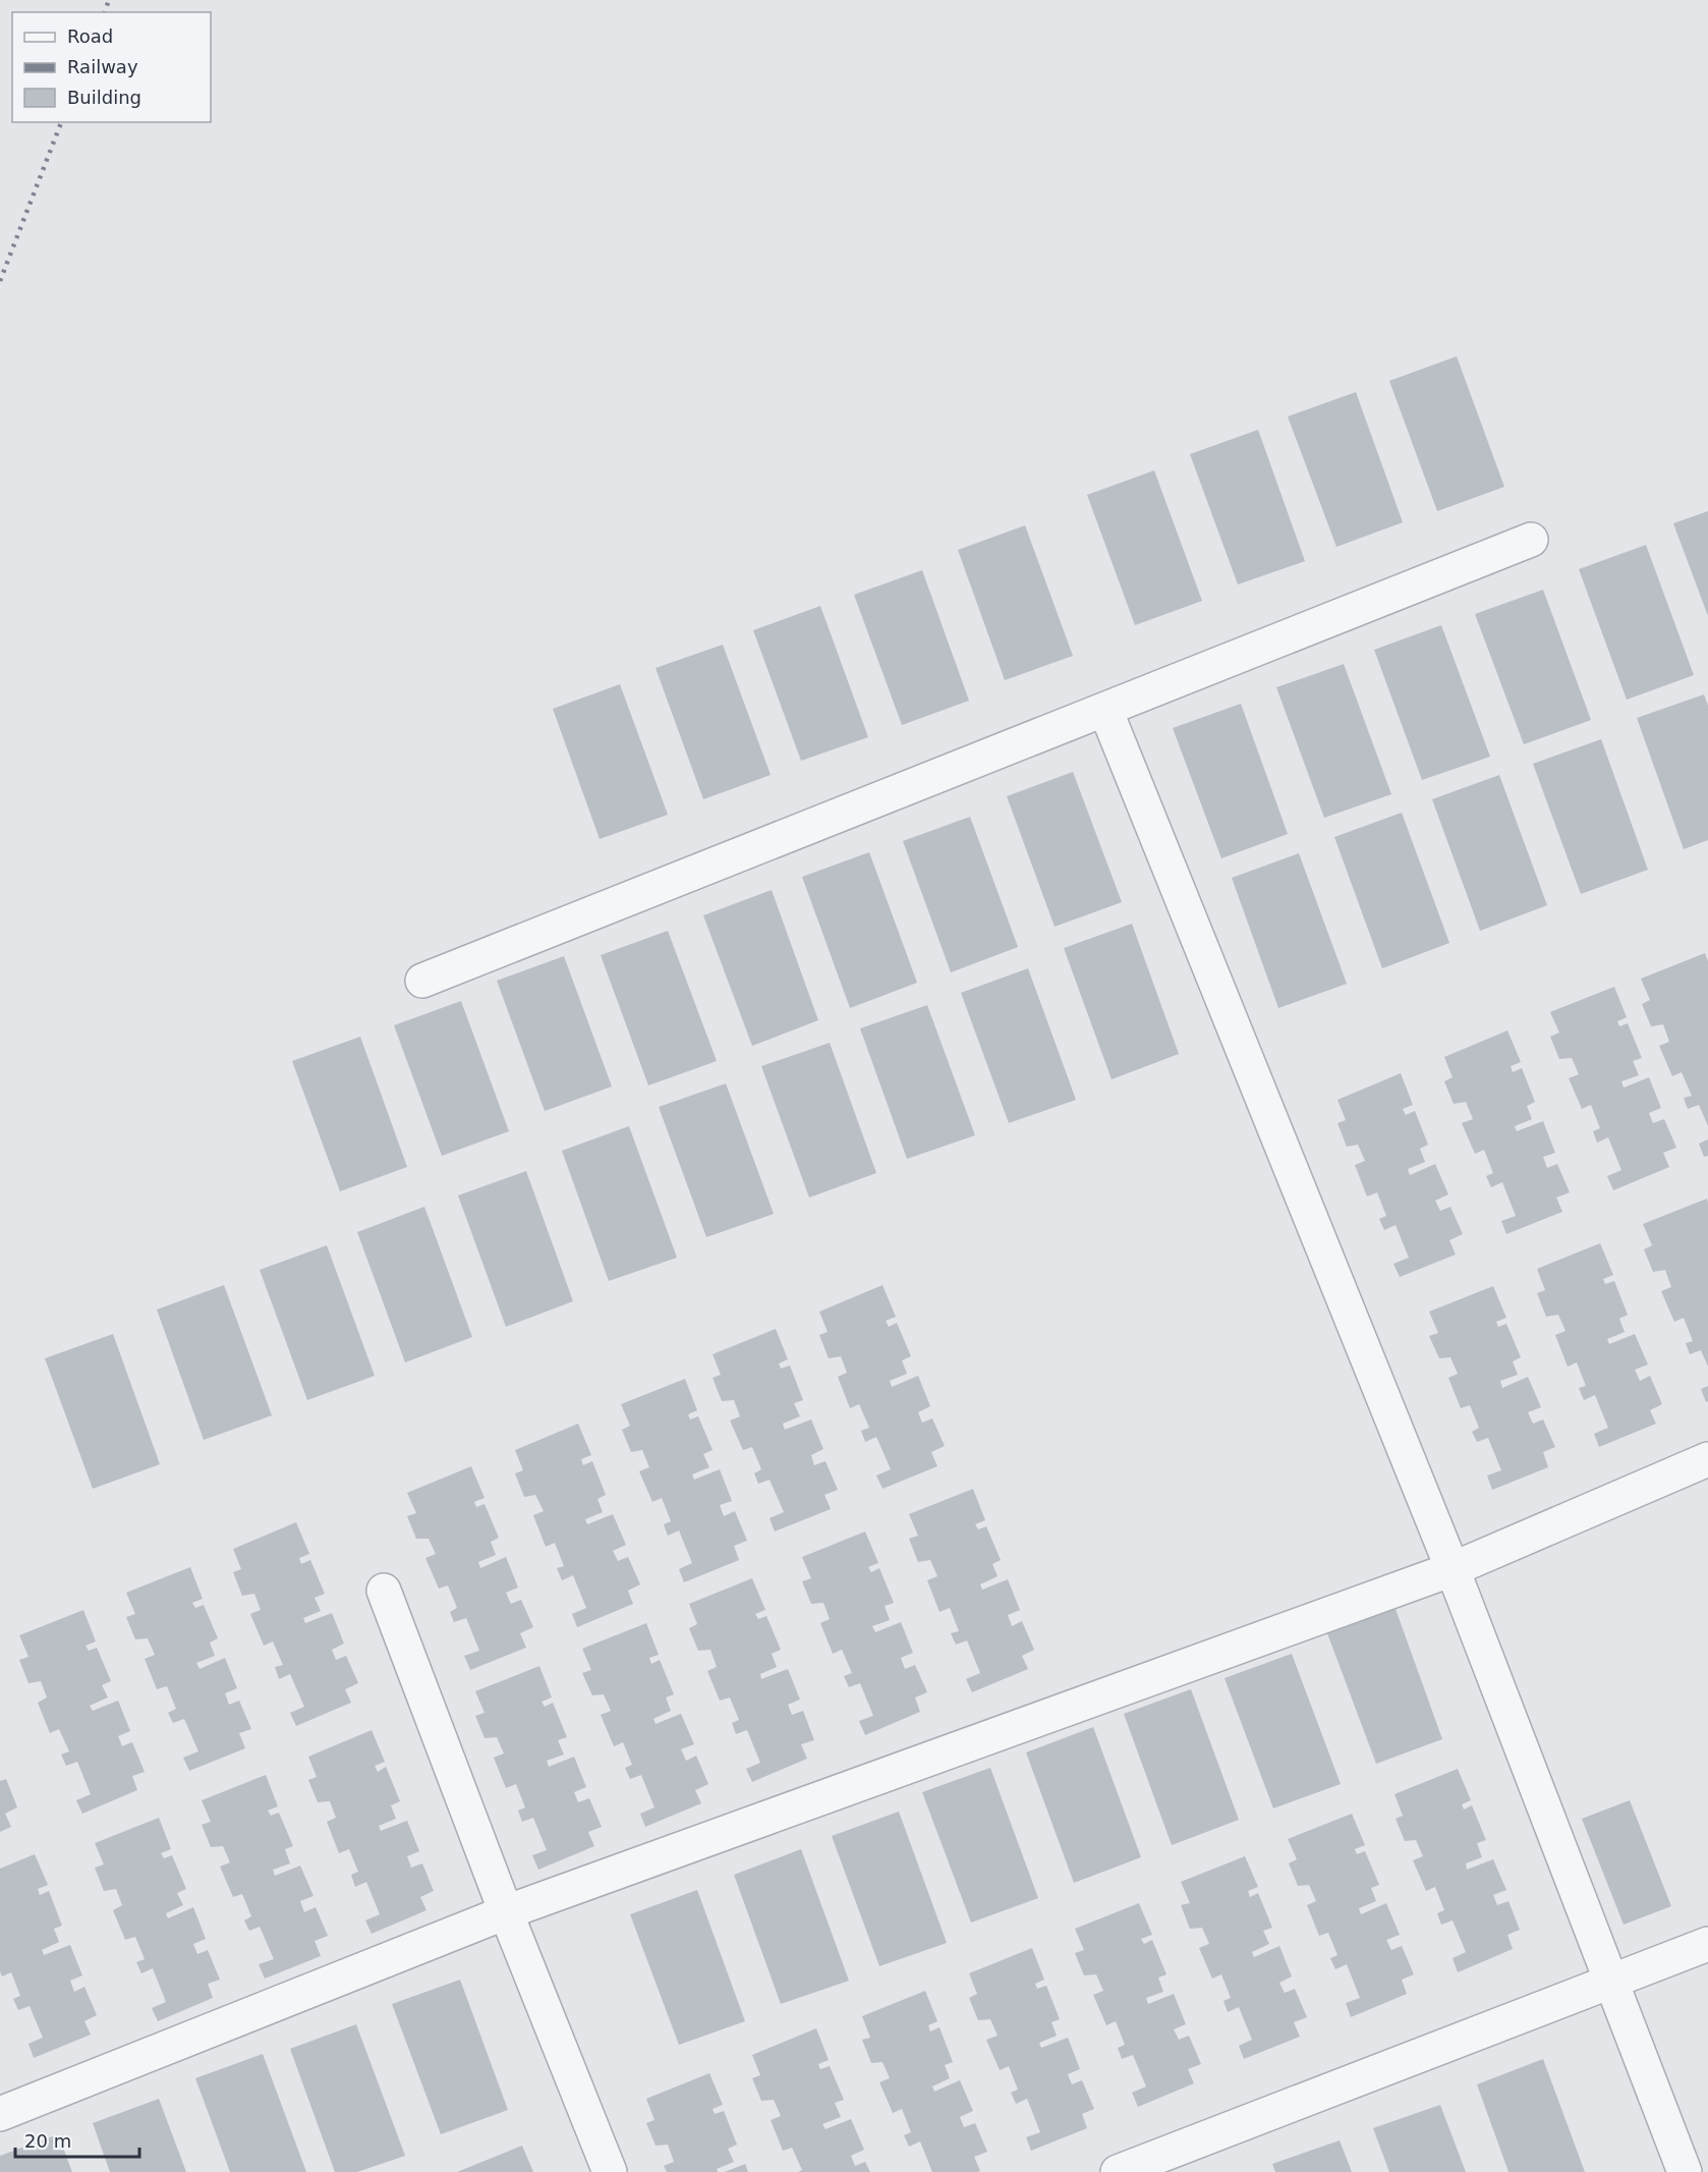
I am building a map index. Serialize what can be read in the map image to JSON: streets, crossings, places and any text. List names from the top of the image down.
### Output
{
  "legend": ["Road", "Railway", "Building"],
  "scale_bar": "20 m"
}
